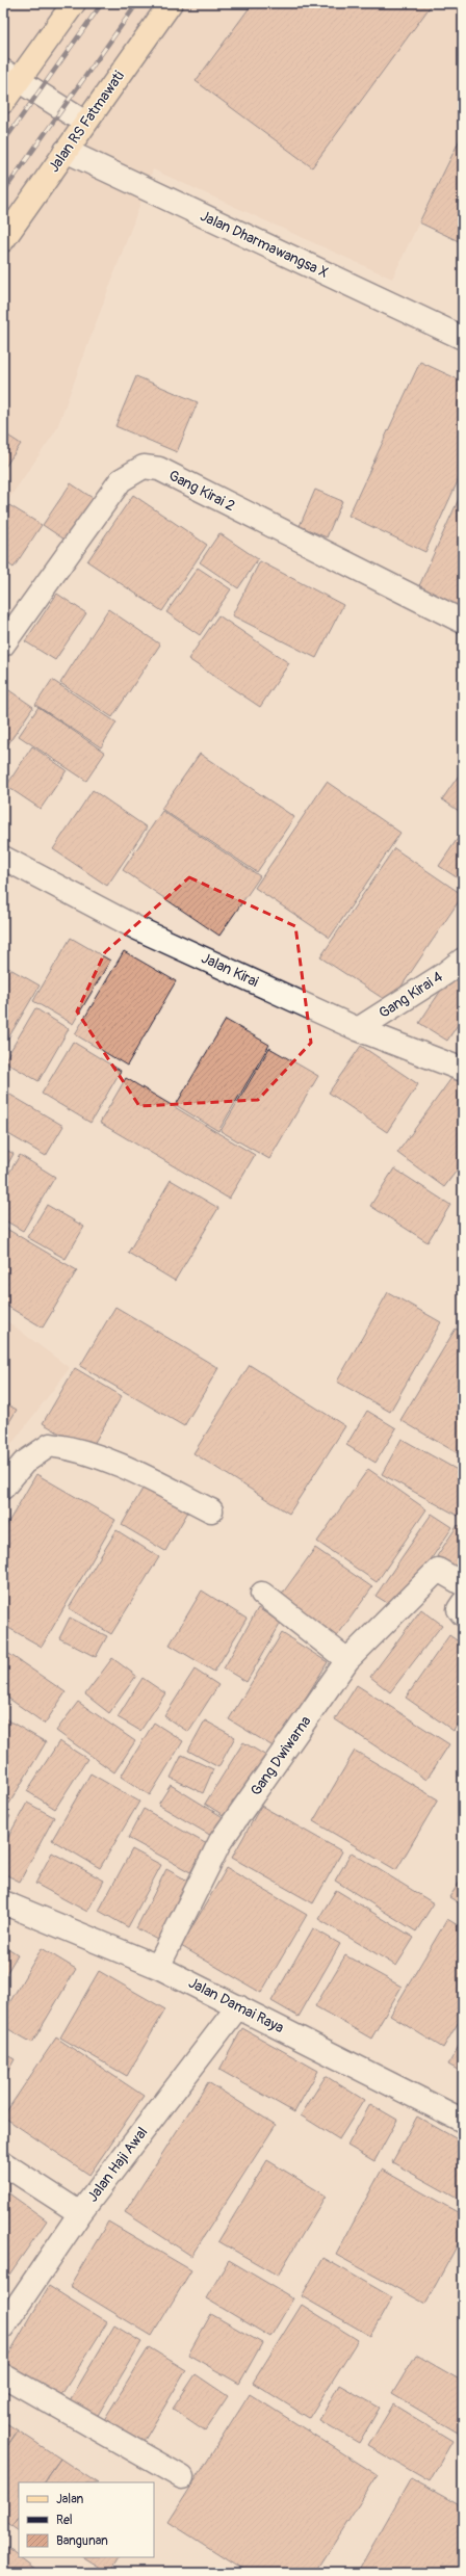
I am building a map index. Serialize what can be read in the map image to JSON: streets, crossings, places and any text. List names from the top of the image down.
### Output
{
  "streets": {
    "main road": ["Jalan RS Fatmawati"],
    "street": [
      "Jalan Dharmawangsa X",
      "Gang Kirai 2",
      "Jalan Kirai",
      "Gang Kirai 4",
      "Gang Dwiwarna",
      "Jalan Damai Raya",
      "Jalan Haji Awal"
    ]
  },
  "crossings": [
    ["Jalan RS Fatmawati", "Jalan Dharmawangsa X"],
    ["Jalan Kirai", "Gang Kirai 4"],
    ["Gang Dwiwarna", "Jalan Damai Raya"],
    ["Jalan Damai Raya", "Jalan Haji Awal"]
  ],
  "legend": ["Jalan", "Rel", "Bangunan"]
}
